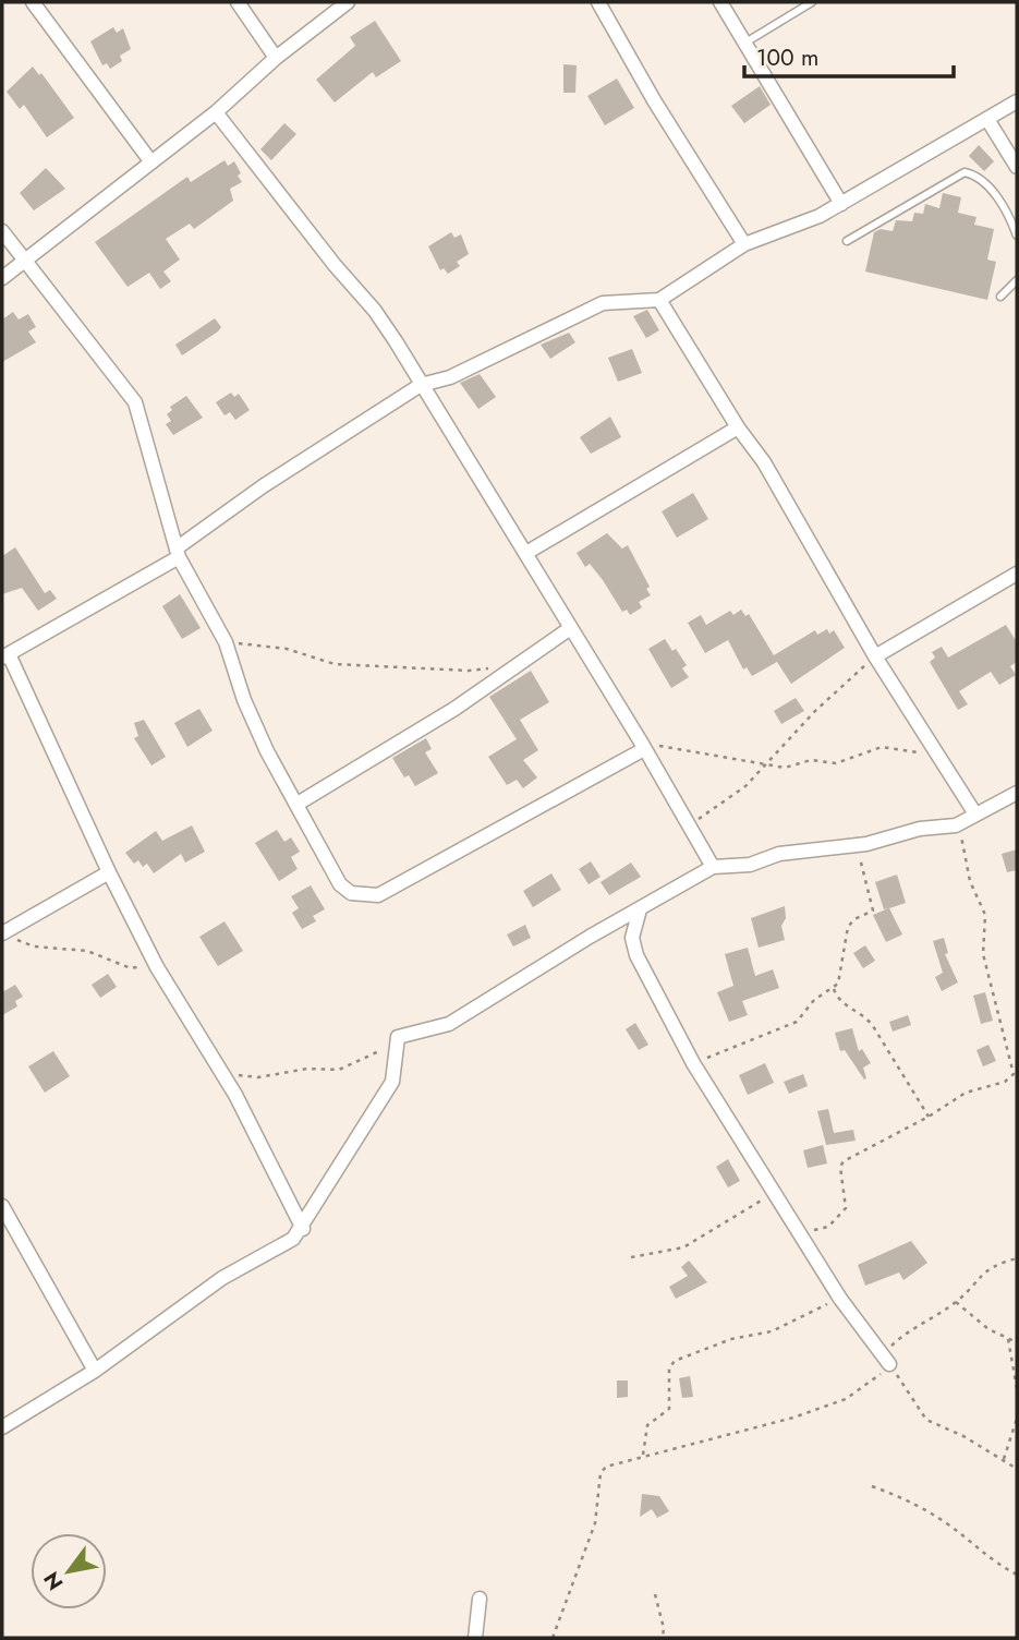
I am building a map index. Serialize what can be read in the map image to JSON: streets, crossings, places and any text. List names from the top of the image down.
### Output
{
  "scale_bar": "100 m",
  "north": "bottom left"
}
